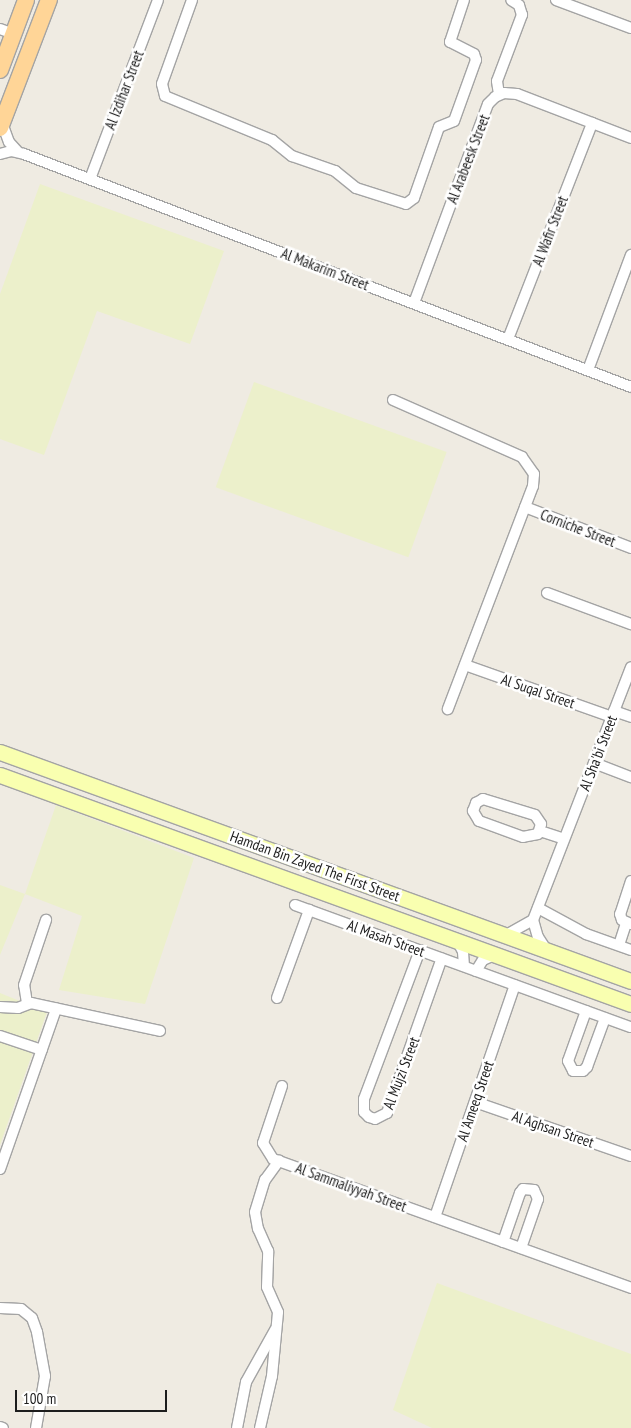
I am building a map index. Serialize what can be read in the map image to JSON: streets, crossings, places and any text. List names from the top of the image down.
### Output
{
  "streets": {
    "main road": ["Hamdan Bin Zayed The First Street"],
    "street": [
      "Al Izdihar Street",
      "Al Arabeesk Street",
      "Al Wafir Street",
      "Al Makarim Street",
      "Corniche Street",
      "Al Suqal Street",
      "Al Sha'bi Street",
      "Al Masah Street",
      "Al Mujzi Street",
      "Al 'Ameeq Street",
      "Al Aghsan Street",
      "Al Sammaliyyah Street"
    ]
  },
  "crossings": [
    ["Al Izdihar Street", "Al Makarim Street"],
    ["Al Arabeesk Street", "Al Makarim Street"],
    ["Al Wafir Street", "Al Makarim Street"],
    ["Al Suqal Street", "Al Sha'bi Street"],
    ["Al Masah Street", "Al Mujzi Street"],
    ["Al Masah Street", "Al 'Ameeq Street"],
    ["Al 'Ameeq Street", "Al Aghsan Street"],
    ["Al 'Ameeq Street", "Al Sammaliyyah Street"]
  ],
  "scale_bar": "100 m"
}
